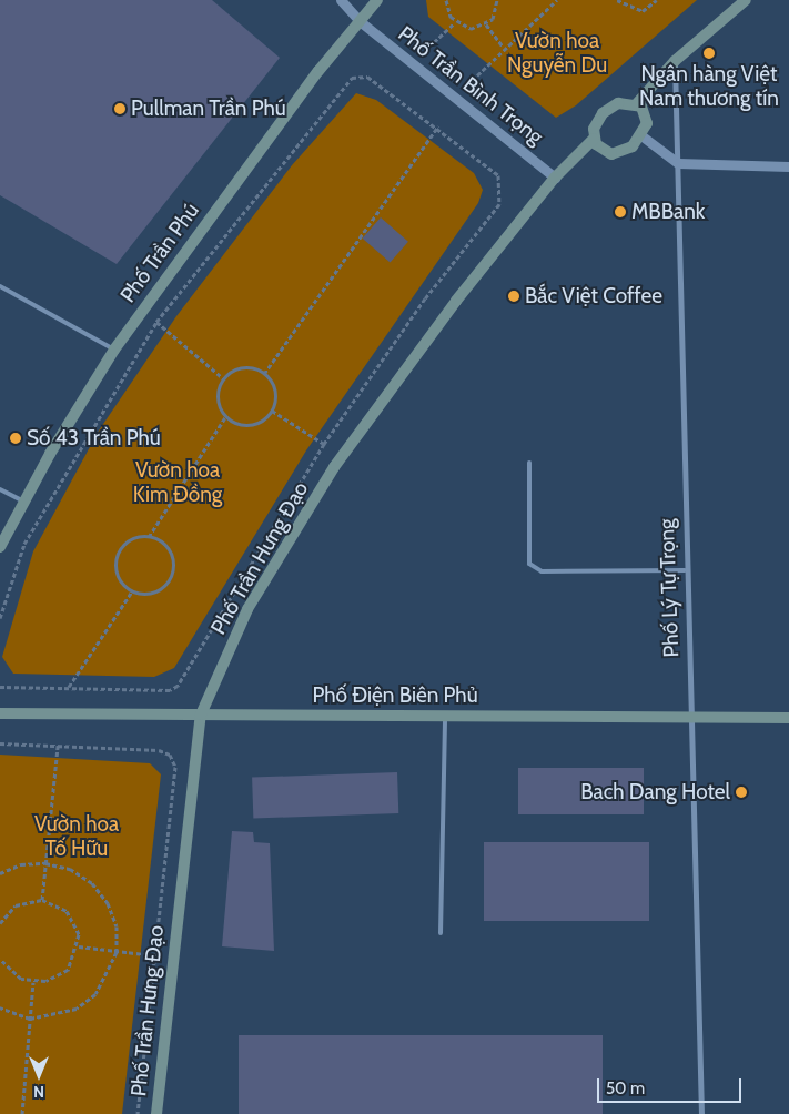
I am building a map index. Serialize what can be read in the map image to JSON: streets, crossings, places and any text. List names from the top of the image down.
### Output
{
  "streets": {
    "main road": ["Phố Trần Phú", "Phố Trần Hưng Đạo", "Phố Điện Biên Phủ"],
    "street": ["Phố Trần Bình Trọng", "Phố Lý Tự Trọng"]
  },
  "crossings": [
    ["Phố Trần Bình Trọng", "Phố Trần Phú"],
    ["Phố Trần Bình Trọng", "Phố Trần Hưng Đạo"],
    ["Phố Trần Hưng Đạo", "Phố Điện Biên Phủ"],
    ["Phố Lý Tự Trọng", "Phố Điện Biên Phủ"]
  ],
  "parks": ["Vườn hoa Nguyễn Du", "Vườn hoa Kim Đồng", "Vườn hoa Tố Hữu"],
  "places": [
    "Ngân hàng Việt Nam thương tín",
    "Pullman Trần Phú",
    "MBBank",
    "Bắc Việt Coffee",
    "Số 43 Trần Phú",
    "Bach Dang Hotel"
  ],
  "scale_bar": "50 m",
  "north": "bottom"
}
